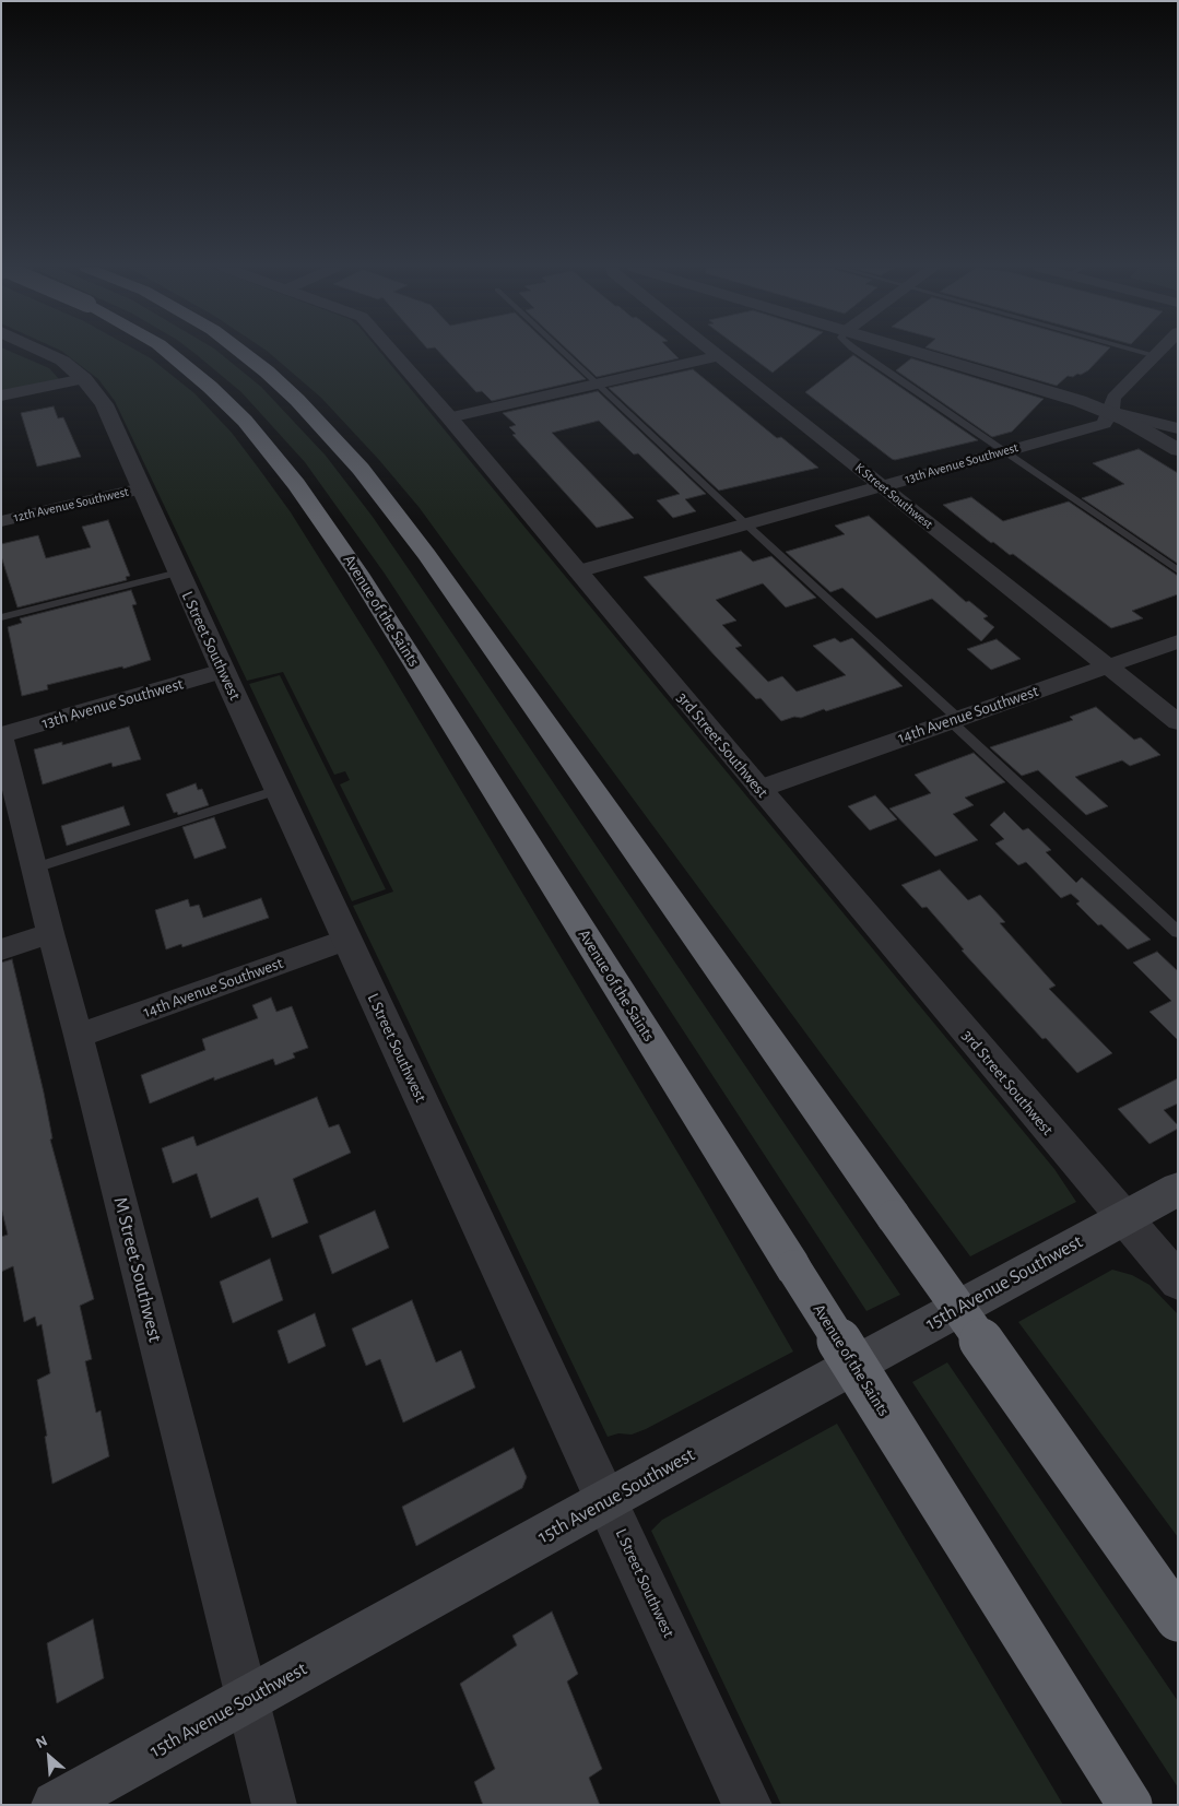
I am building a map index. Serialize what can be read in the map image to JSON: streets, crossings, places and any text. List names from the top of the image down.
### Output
{
  "streets": {
    "highway": ["Avenue of the Saints"],
    "main road": ["15th Avenue Southwest"],
    "street": [
      "13th Avenue Southwest",
      "K Street Southwest",
      "12th Avenue Southwest",
      "L Street Southwest",
      "14th Avenue Southwest",
      "3rd Street Southwest",
      "M Street Southwest"
    ]
  },
  "crossings": [
    ["13th Avenue Southwest", "K Street Southwest"],
    ["13th Avenue Southwest", "L Street Southwest"],
    ["13th Avenue Southwest", "3rd Street Southwest"],
    ["13th Avenue Southwest", "M Street Southwest"],
    ["K Street Southwest", "14th Avenue Southwest"],
    ["12th Avenue Southwest", "L Street Southwest"],
    ["L Street Southwest", "14th Avenue Southwest"],
    ["L Street Southwest", "15th Avenue Southwest"],
    ["14th Avenue Southwest", "3rd Street Southwest"],
    ["14th Avenue Southwest", "M Street Southwest"],
    ["3rd Street Southwest", "15th Avenue Southwest"],
    ["M Street Southwest", "15th Avenue Southwest"]
  ],
  "north": "top left"
}
